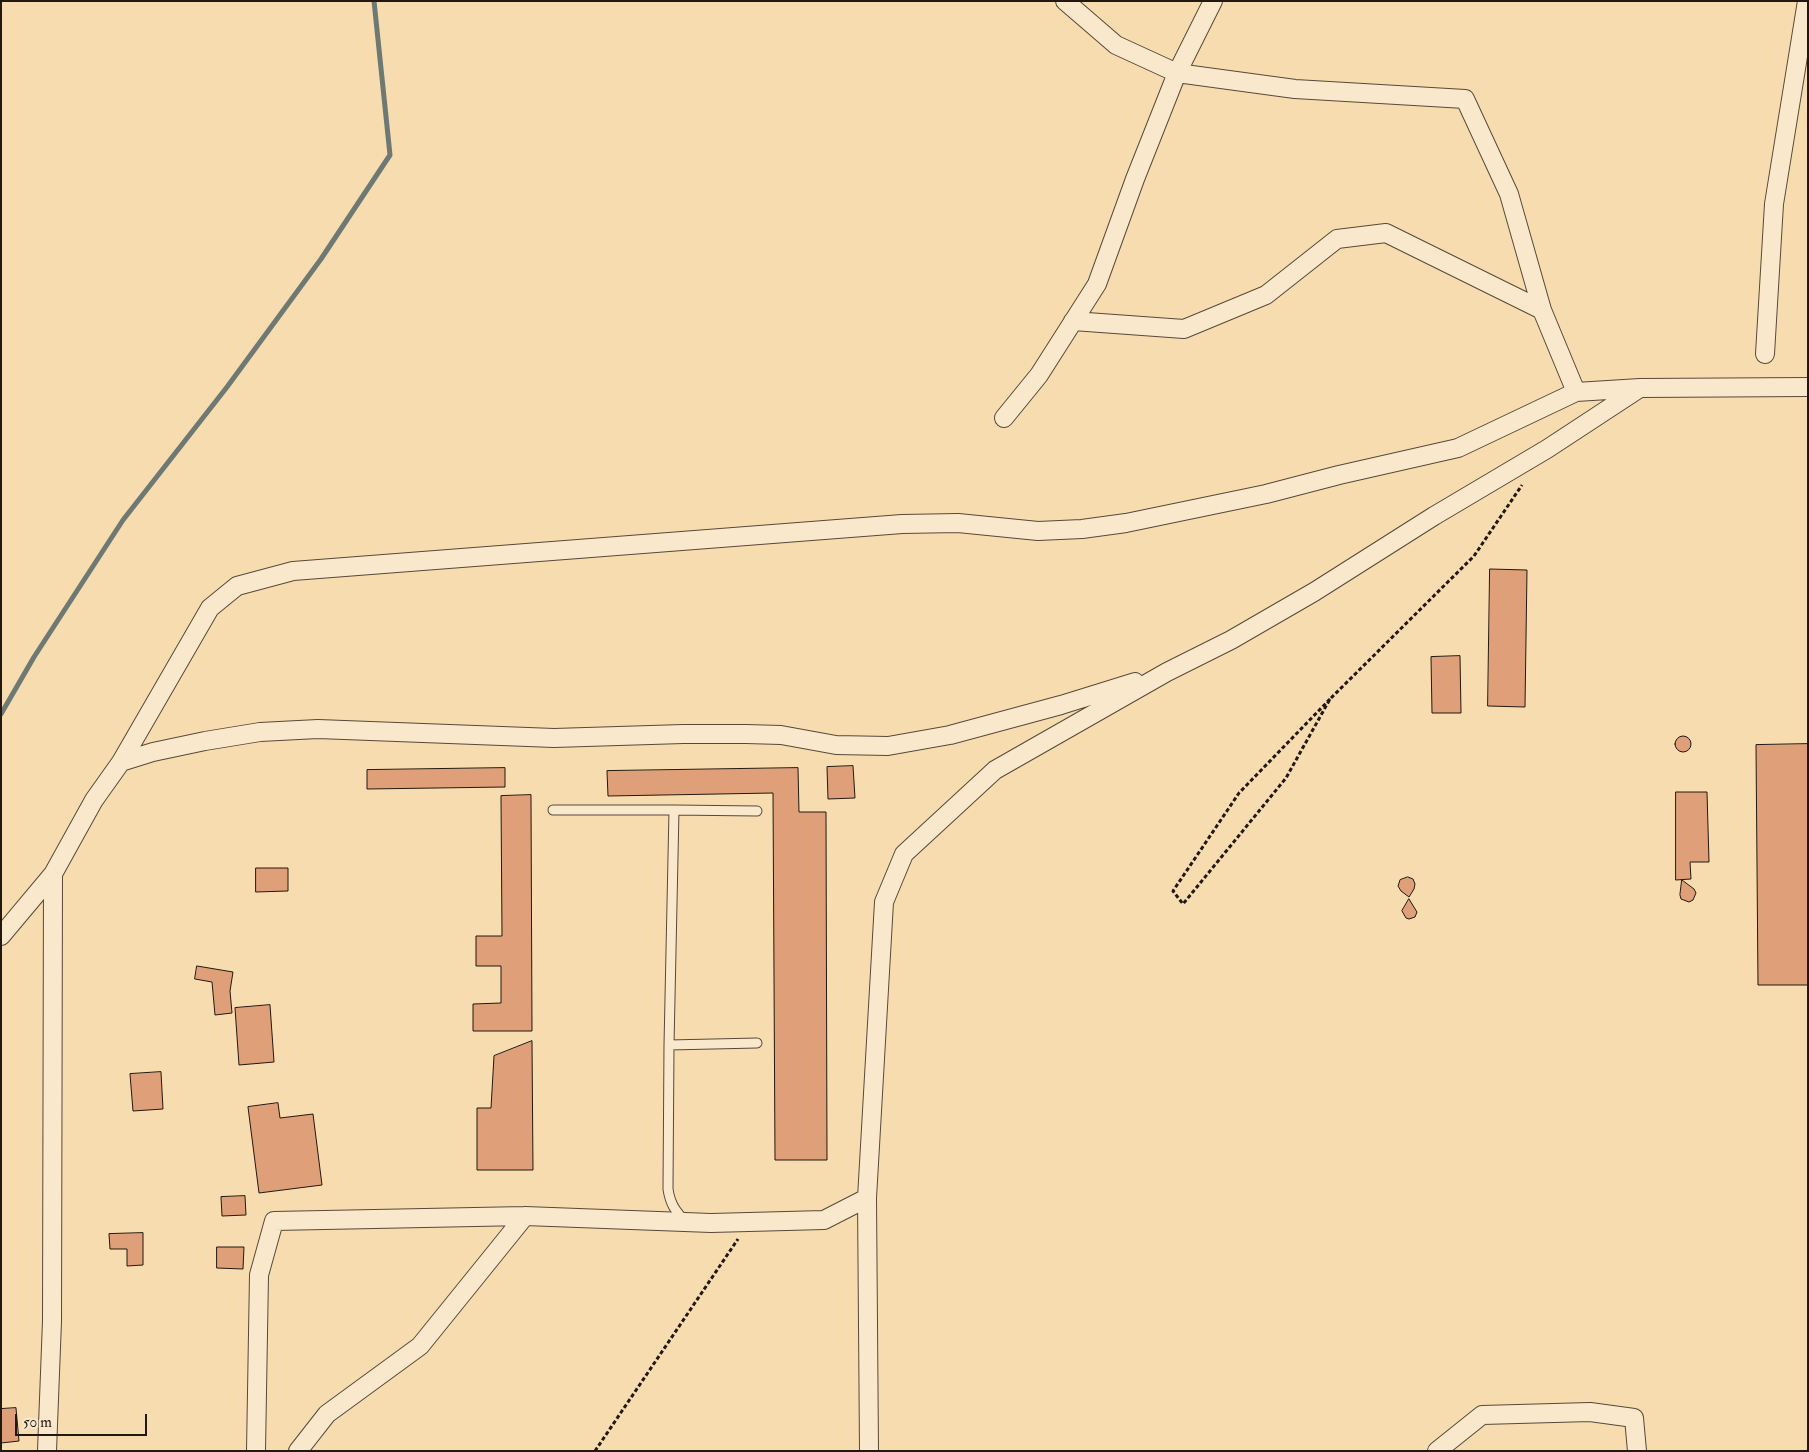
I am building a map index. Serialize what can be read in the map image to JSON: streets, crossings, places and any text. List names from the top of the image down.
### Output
{
  "scale_bar": "50 m"
}
